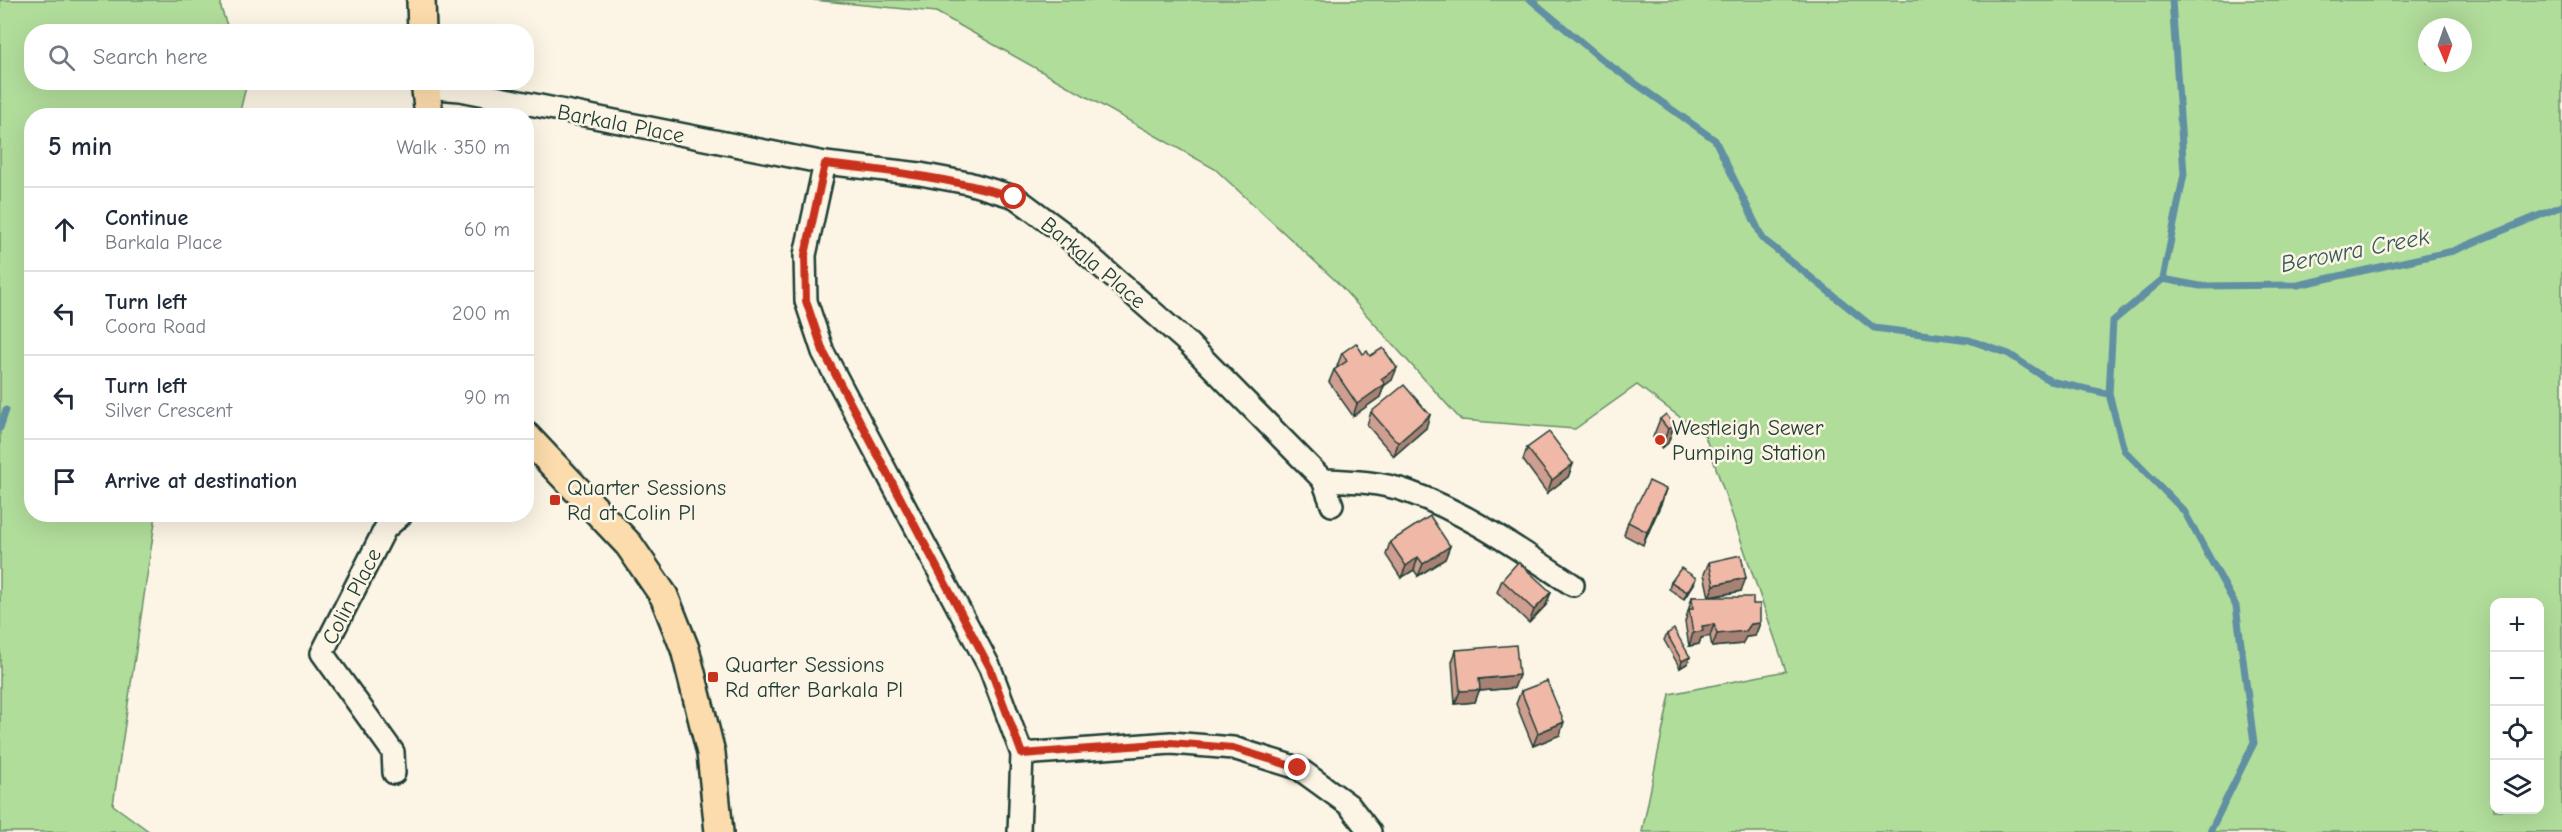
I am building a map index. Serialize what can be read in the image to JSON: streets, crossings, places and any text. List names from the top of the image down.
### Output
{
  "streets": {
    "street": ["Barkala Place", "Colin Place"]
  },
  "water": ["Berowra Creek"],
  "places": {
    "other": ["Westleigh Sewer Pumping Station"],
    "transit": ["Quarter Sessions Rd at Colin Pl", "Quarter Sessions Rd after Barkala Pl"]
  },
  "north": "bottom",
  "page": {
    "search": "Search here",
    "heading": ["5 min", "Walk · 350 m"],
    "list": [
      ["Continue", "Barkala Place", "60 m"],
      ["Turn left", "Coora Road", "200 m"],
      ["Turn left", "Silver Crescent", "90 m"],
      "Arrive at destination"
    ],
    "map_buttons": ["+", "−"]
  }
}
